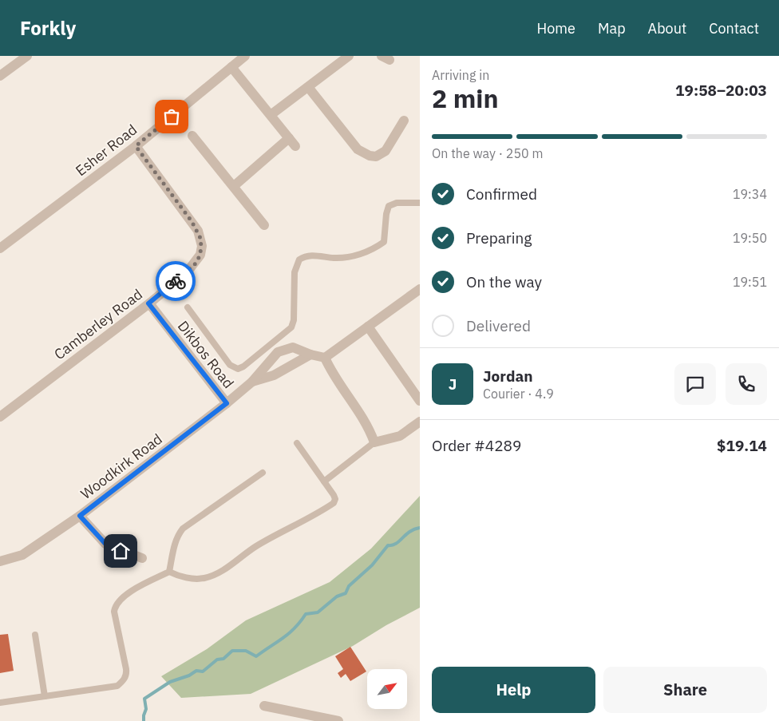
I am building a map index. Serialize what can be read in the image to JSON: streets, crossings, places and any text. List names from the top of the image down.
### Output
{
  "streets": {
    "street": [
      "Esher Road",
      "Camberley Road",
      "Dikbos Road",
      "Woodkirk Road"
    ]
  },
  "crossings": [
    ["Esher Road", "Camberley Road"],
    ["Camberley Road", "Dikbos Road"],
    ["Dikbos Road", "Woodkirk Road"]
  ],
  "north": "top right",
  "page": {
    "header": "Forkly",
    "nav": [
      "Home",
      "Map",
      "About",
      "Contact"
    ],
    "heading": ["2 min", "Arriving in", "19:58–20:03"],
    "panel": [
      "Jordan",
      "Courier · 4.9",
      "Order #4289",
      "$19.14"
    ],
    "bar": "On the way · 250 m",
    "list": [
      ["Confirmed", "19:34"],
      ["Preparing", "19:50"],
      ["On the way", "19:51"],
      "Delivered"
    ],
    "round": "J",
    "buttons": ["Help", "Share"]
  }
}
